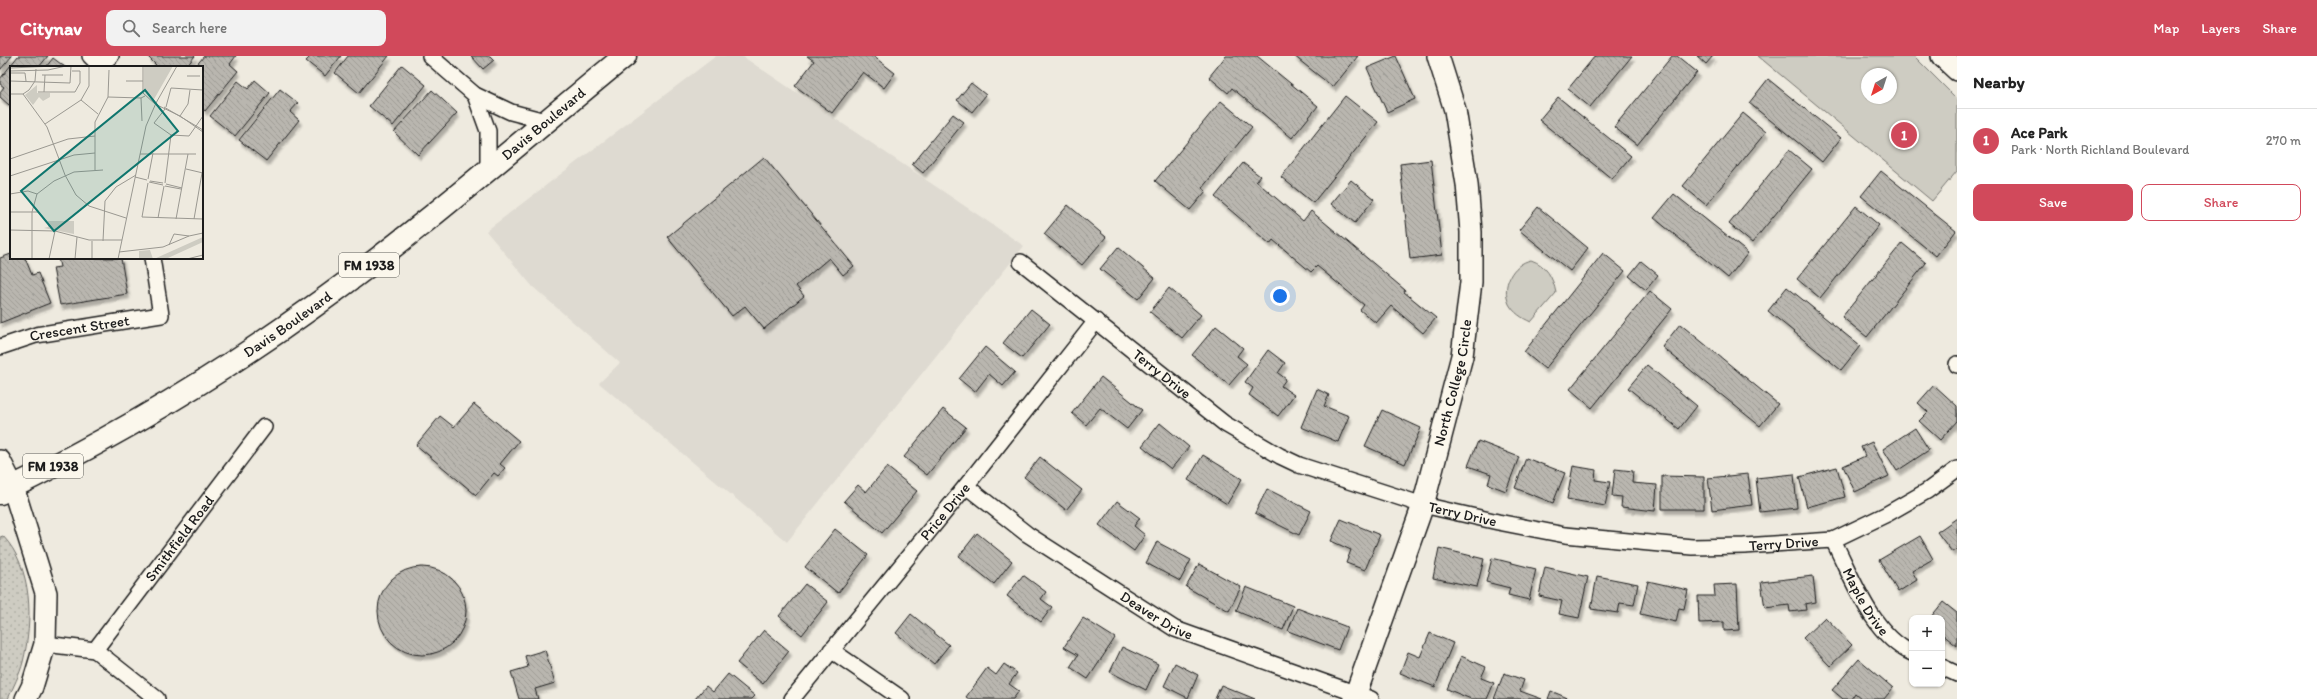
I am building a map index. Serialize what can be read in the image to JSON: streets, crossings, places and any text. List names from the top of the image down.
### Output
{
  "streets": {
    "main road": ["Davis Boulevard", "FM 1938"],
    "street": [
      "Crescent Street",
      "Terry Drive",
      "North College Circle",
      "Price Drive",
      "Smithfield Road",
      "Maple Drive",
      "Deaver Drive"
    ]
  },
  "crossings": [
    ["Terry Drive", "North College Circle"],
    ["Terry Drive", "Price Drive"],
    ["Terry Drive", "Maple Drive"],
    ["North College Circle", "Deaver Drive"],
    ["Price Drive", "Deaver Drive"]
  ],
  "north": "bottom left",
  "page": {
    "header": "Citynav",
    "search": "Search here",
    "nav": ["Map", "Layers", "Share"],
    "heading": "Nearby",
    "list": [
      {
        "mark": "1",
        "name": "Ace Park",
        "note": "Park · North Richland Boulevard",
        "value": "270 m"
      }
    ],
    "pins": "1",
    "buttons": ["Save", "Share"],
    "map_buttons": ["+", "−"]
  }
}
